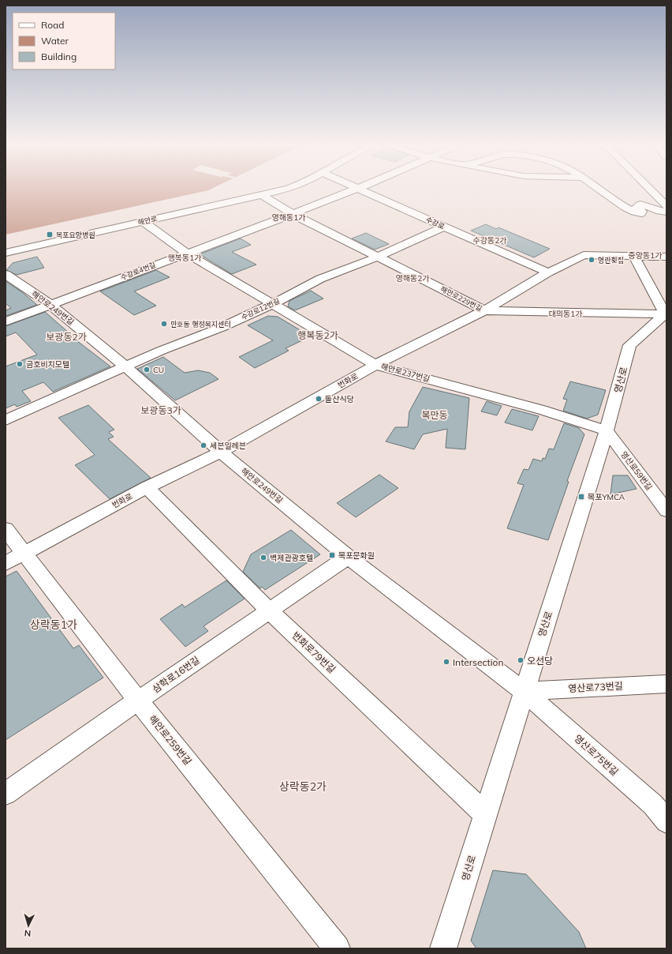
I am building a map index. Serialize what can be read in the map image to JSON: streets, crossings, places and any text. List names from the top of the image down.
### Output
{
  "streets": {
    "street": [
      "해안로",
      "수강로",
      "수강로4번길",
      "해안로229번길",
      "해안로249번길",
      "수강로12번길",
      "해안로237번길",
      "영산로",
      "번화로",
      "영산로59번길",
      "번화로79번길",
      "삼학로16번길",
      "영산로73번길",
      "해안로259번길",
      "영산로75번길"
    ]
  },
  "crossings": [
    ["해안로", "해안로229번길"],
    ["해안로", "해안로237번길"],
    ["수강로", "수강로12번길"],
    ["수강로", "번화로"],
    ["수강로4번길", "해안로229번길"],
    ["수강로4번길", "해안로249번길"],
    ["수강로4번길", "해안로237번길"],
    ["해안로229번길", "수강로12번길"],
    ["해안로229번길", "영산로"],
    ["해안로229번길", "번화로"],
    ["해안로249번길", "수강로12번길"],
    ["해안로249번길", "영산로"],
    ["해안로249번길", "번화로"],
    ["해안로249번길", "삼학로16번길"],
    ["해안로249번길", "영산로73번길"],
    ["해안로249번길", "영산로75번길"],
    ["수강로12번길", "해안로237번길"],
    ["해안로237번길", "영산로"],
    ["해안로237번길", "번화로"],
    ["해안로237번길", "영산로59번길"],
    ["영산로", "영산로59번길"],
    ["영산로", "번화로79번길"],
    ["영산로", "영산로73번길"],
    ["영산로", "영산로75번길"],
    ["번화로", "번화로79번길"],
    ["번화로", "해안로259번길"],
    ["번화로79번길", "삼학로16번길"],
    ["삼학로16번길", "해안로259번길"],
    ["영산로73번길", "영산로75번길"]
  ],
  "districts": [
    "영해동1가",
    "수강동2가",
    "중앙동1가",
    "행복동1가",
    "영해동2가",
    "대의동1가",
    "행복동2가",
    "보광동2가",
    "보광동3가",
    "복만동",
    "상락동1가",
    "상락동2가"
  ],
  "places": {
    "transit": ["목포요양병원", "목포YMCA", "목포문화원"],
    "other": [
      "영란횟집",
      "만호동 행정복지센터",
      "금호비치모텔",
      "CU",
      "돌산식당",
      "세븐일레븐",
      "백제관광호텔",
      "오선당",
      "Intersection"
    ]
  },
  "legend": ["Road", "Water", "Building"],
  "north": "bottom"
}
